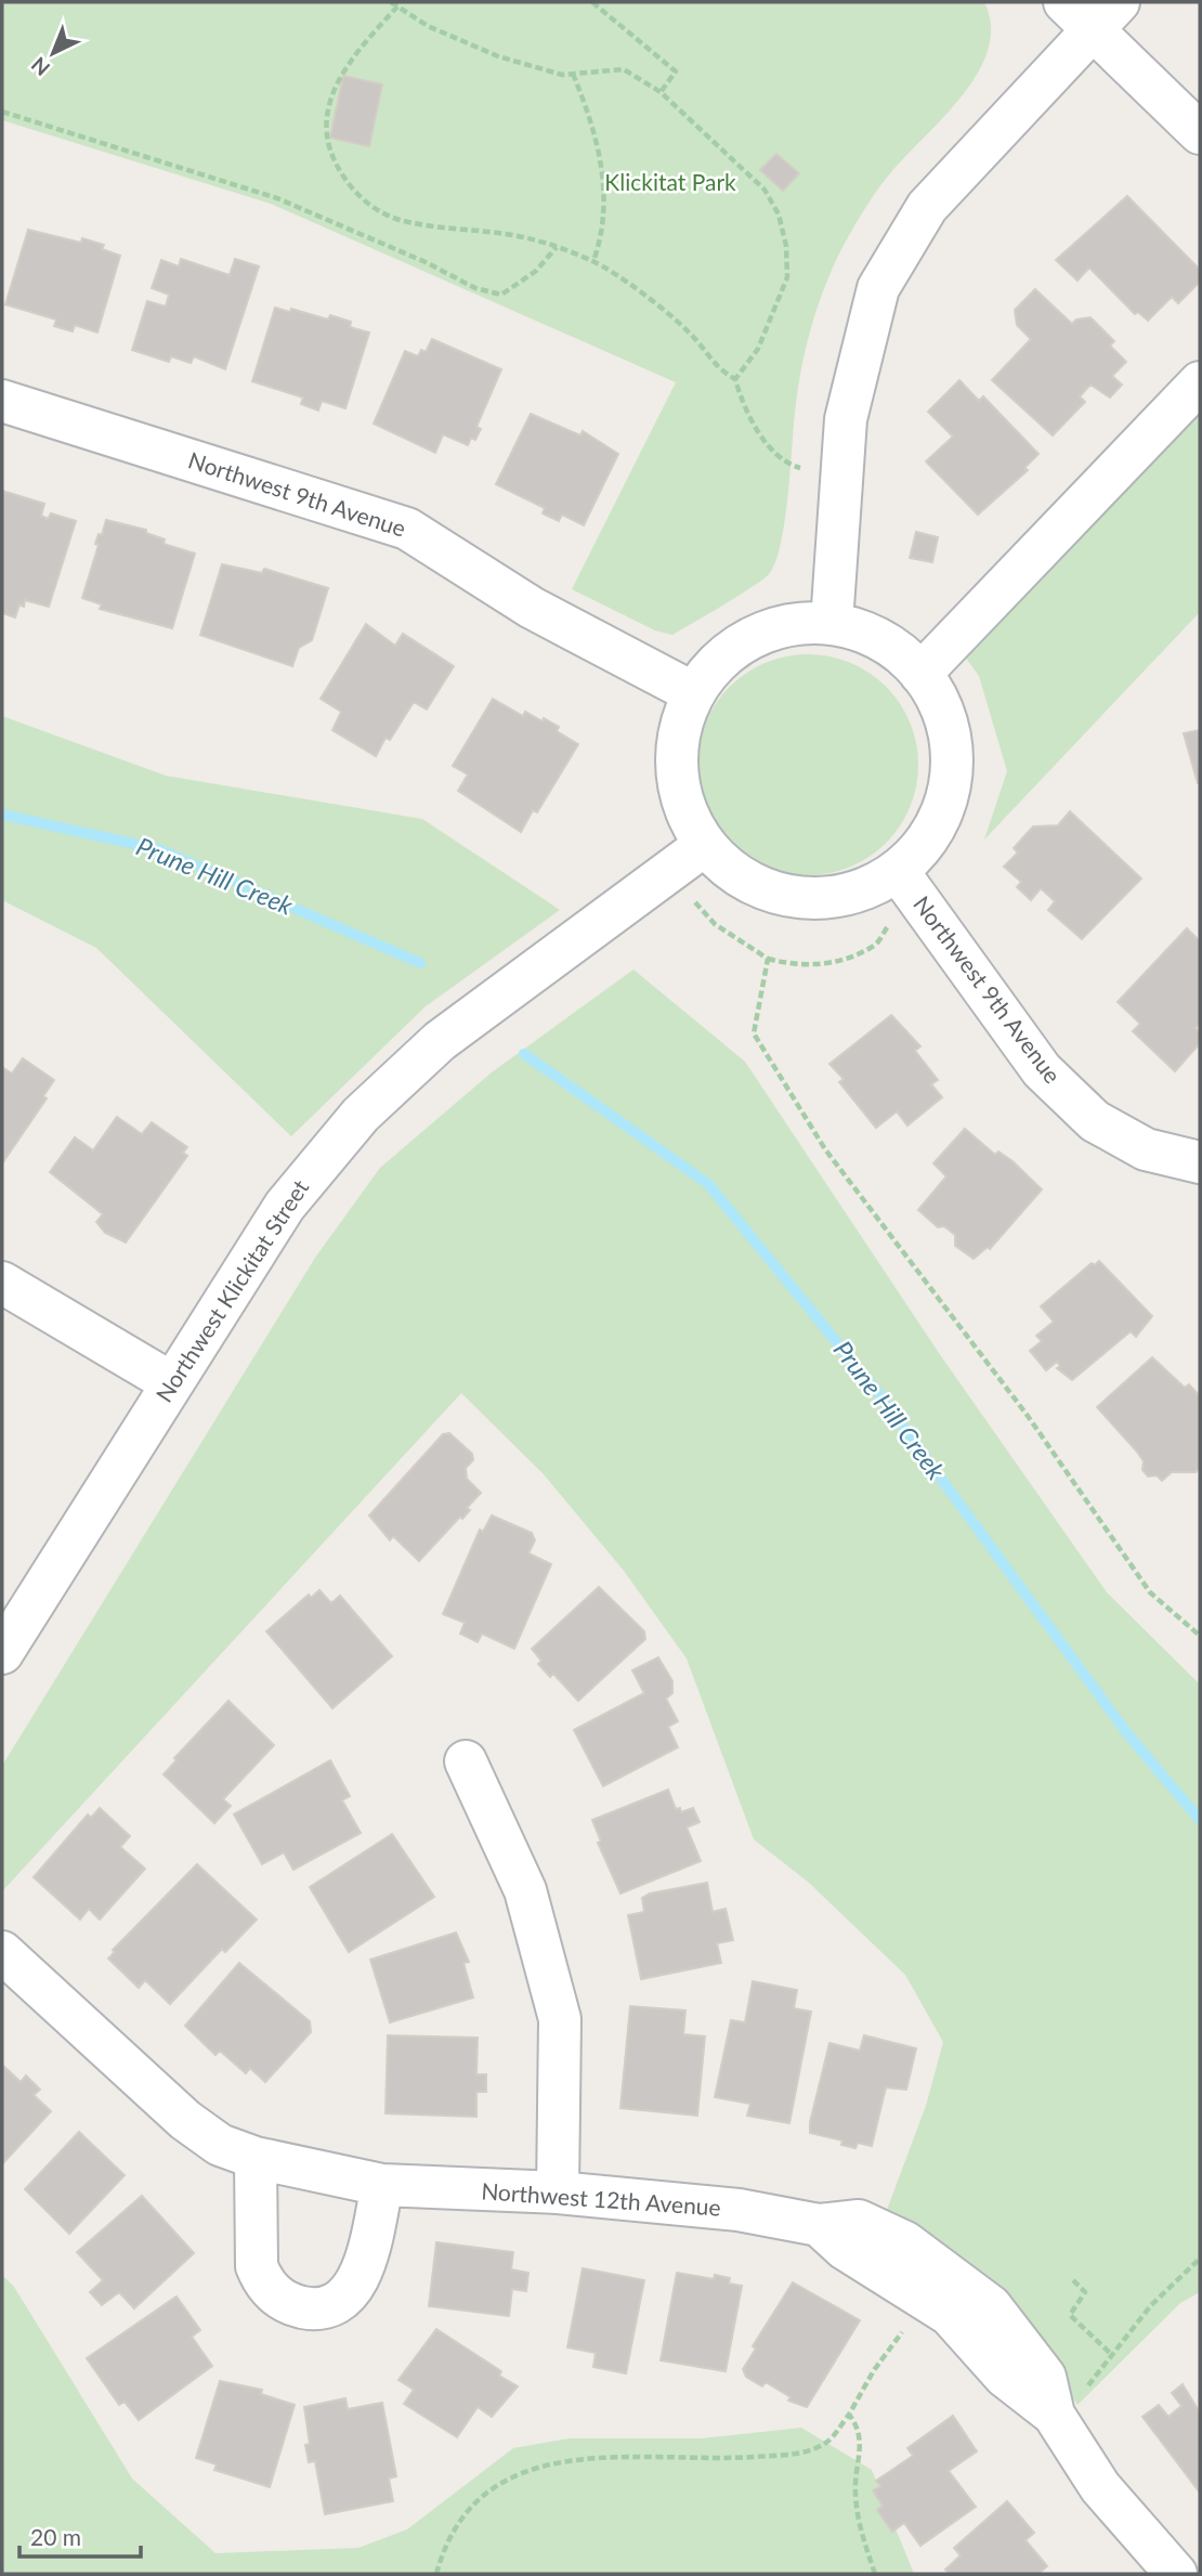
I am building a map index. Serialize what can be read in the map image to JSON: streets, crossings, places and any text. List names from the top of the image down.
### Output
{
  "streets": {
    "street": ["Northwest 9th Avenue", "Northwest Klickitat Street", "Northwest 12th Avenue"]
  },
  "water": ["Prune Hill Creek"],
  "parks": ["Klickitat Park"],
  "scale_bar": "20 m",
  "north": "bottom left"
}
